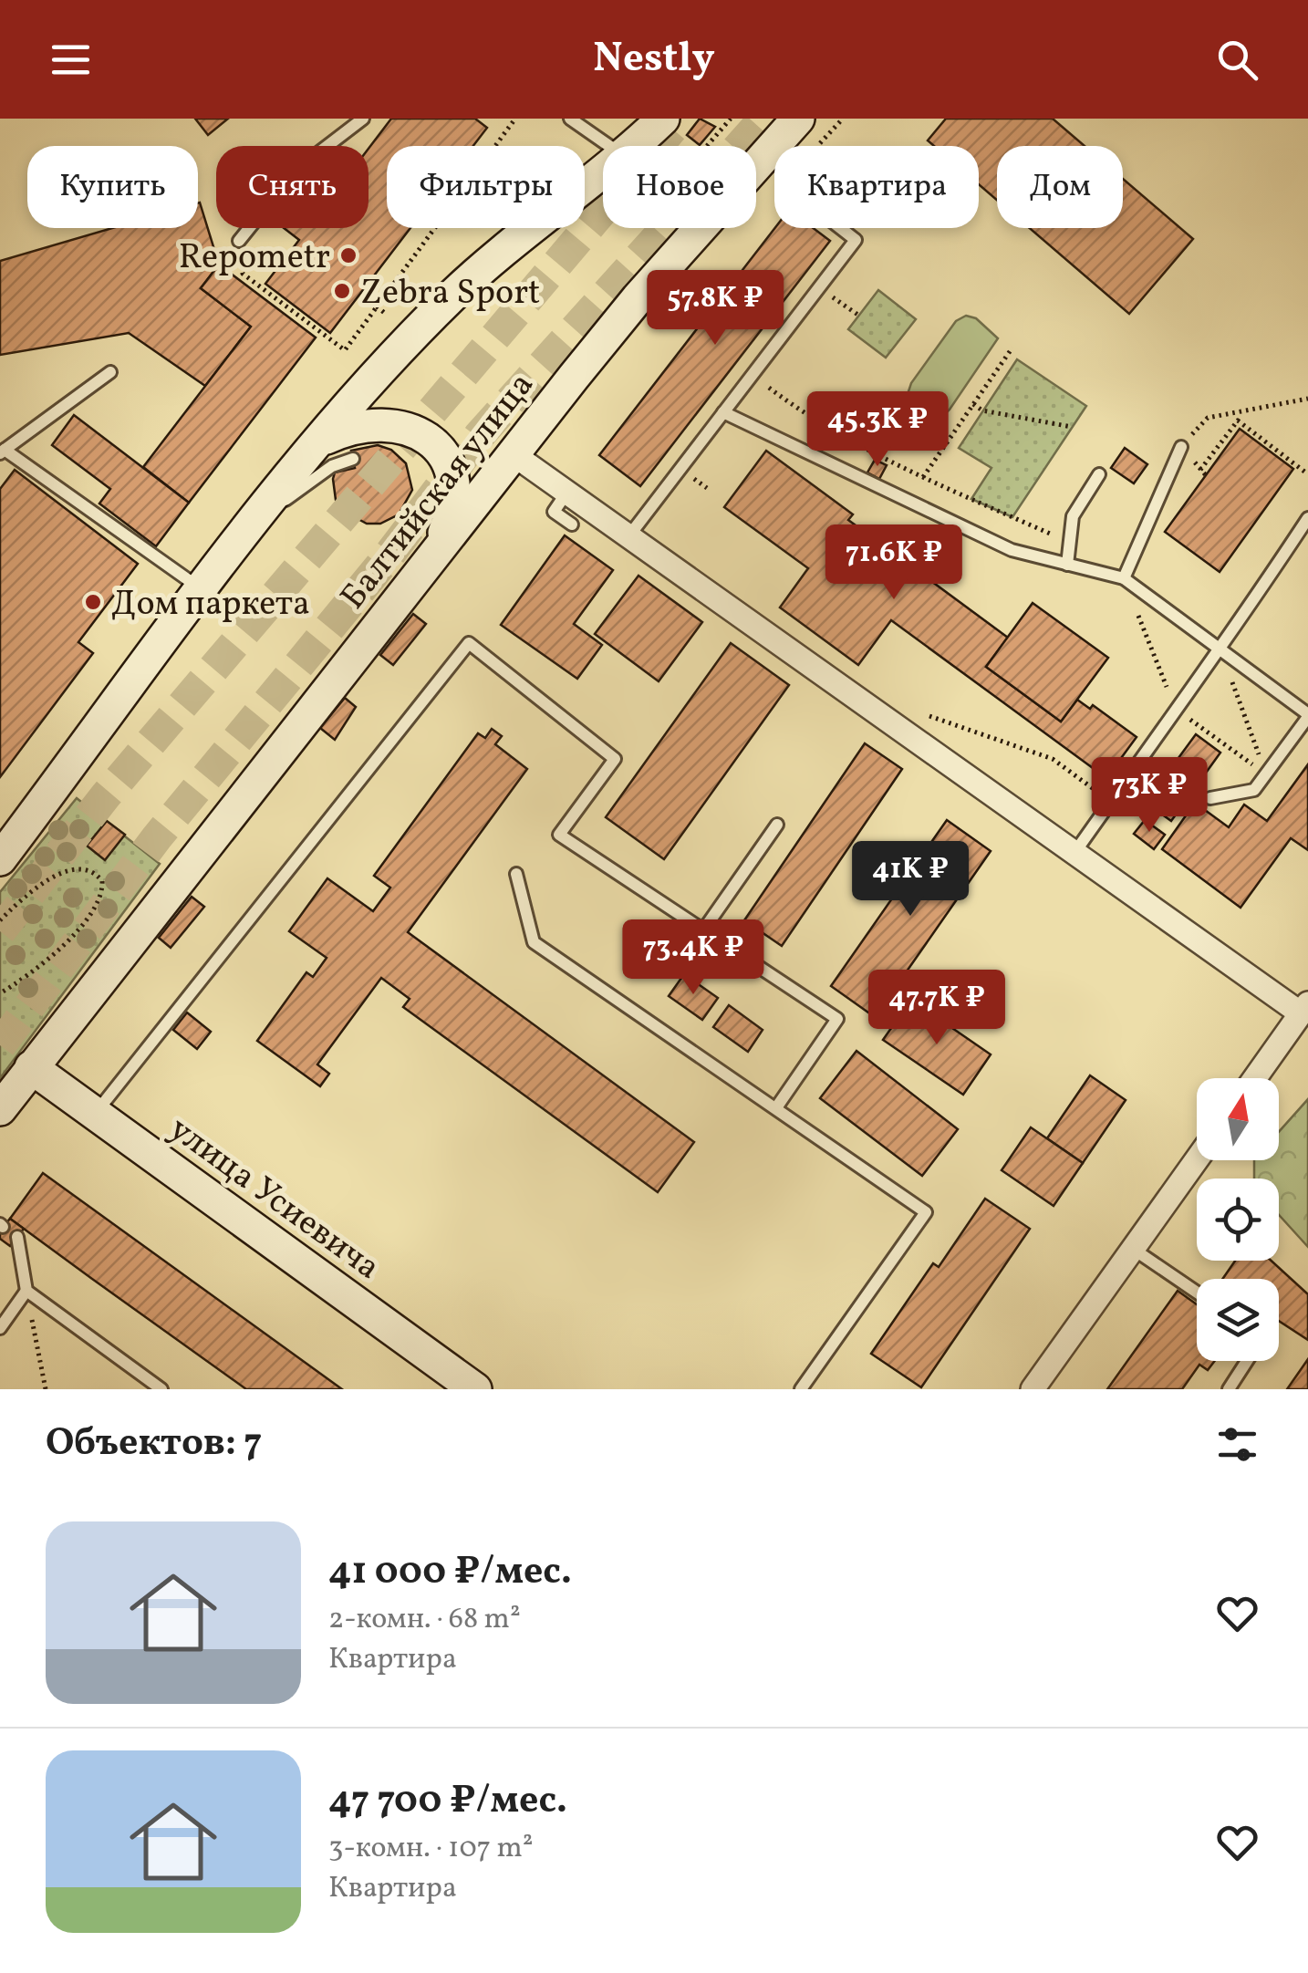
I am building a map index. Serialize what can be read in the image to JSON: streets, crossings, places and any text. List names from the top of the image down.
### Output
{
  "streets": {
    "street": ["Балтийская улица", "улица Усиевича"]
  },
  "crossings": [
    ["Балтийская улица", "улица Усиевича"]
  ],
  "places": ["Repometr", "Zebra Sport", "Дом паркета"],
  "north": "top",
  "page": {
    "header": "Nestly",
    "chip": [
      "Купить",
      "Снять",
      "Фильтры",
      "Новое",
      "Квартира",
      "Дом"
    ],
    "price": [
      "57.8K ₽",
      "45.3K ₽",
      "71.6K ₽",
      "73K ₽",
      "41K ₽",
      "73.4K ₽",
      "47.7K ₽"
    ],
    "heading": "Объектов: 7",
    "list": [
      {
        "name": "41 000 ₽/мес.",
        "note": "2-комн. · 68 m² · Квартира"
      },
      {
        "name": "47 700 ₽/мес.",
        "note": "3-комн. · 107 m² · Квартира"
      }
    ]
  }
}
